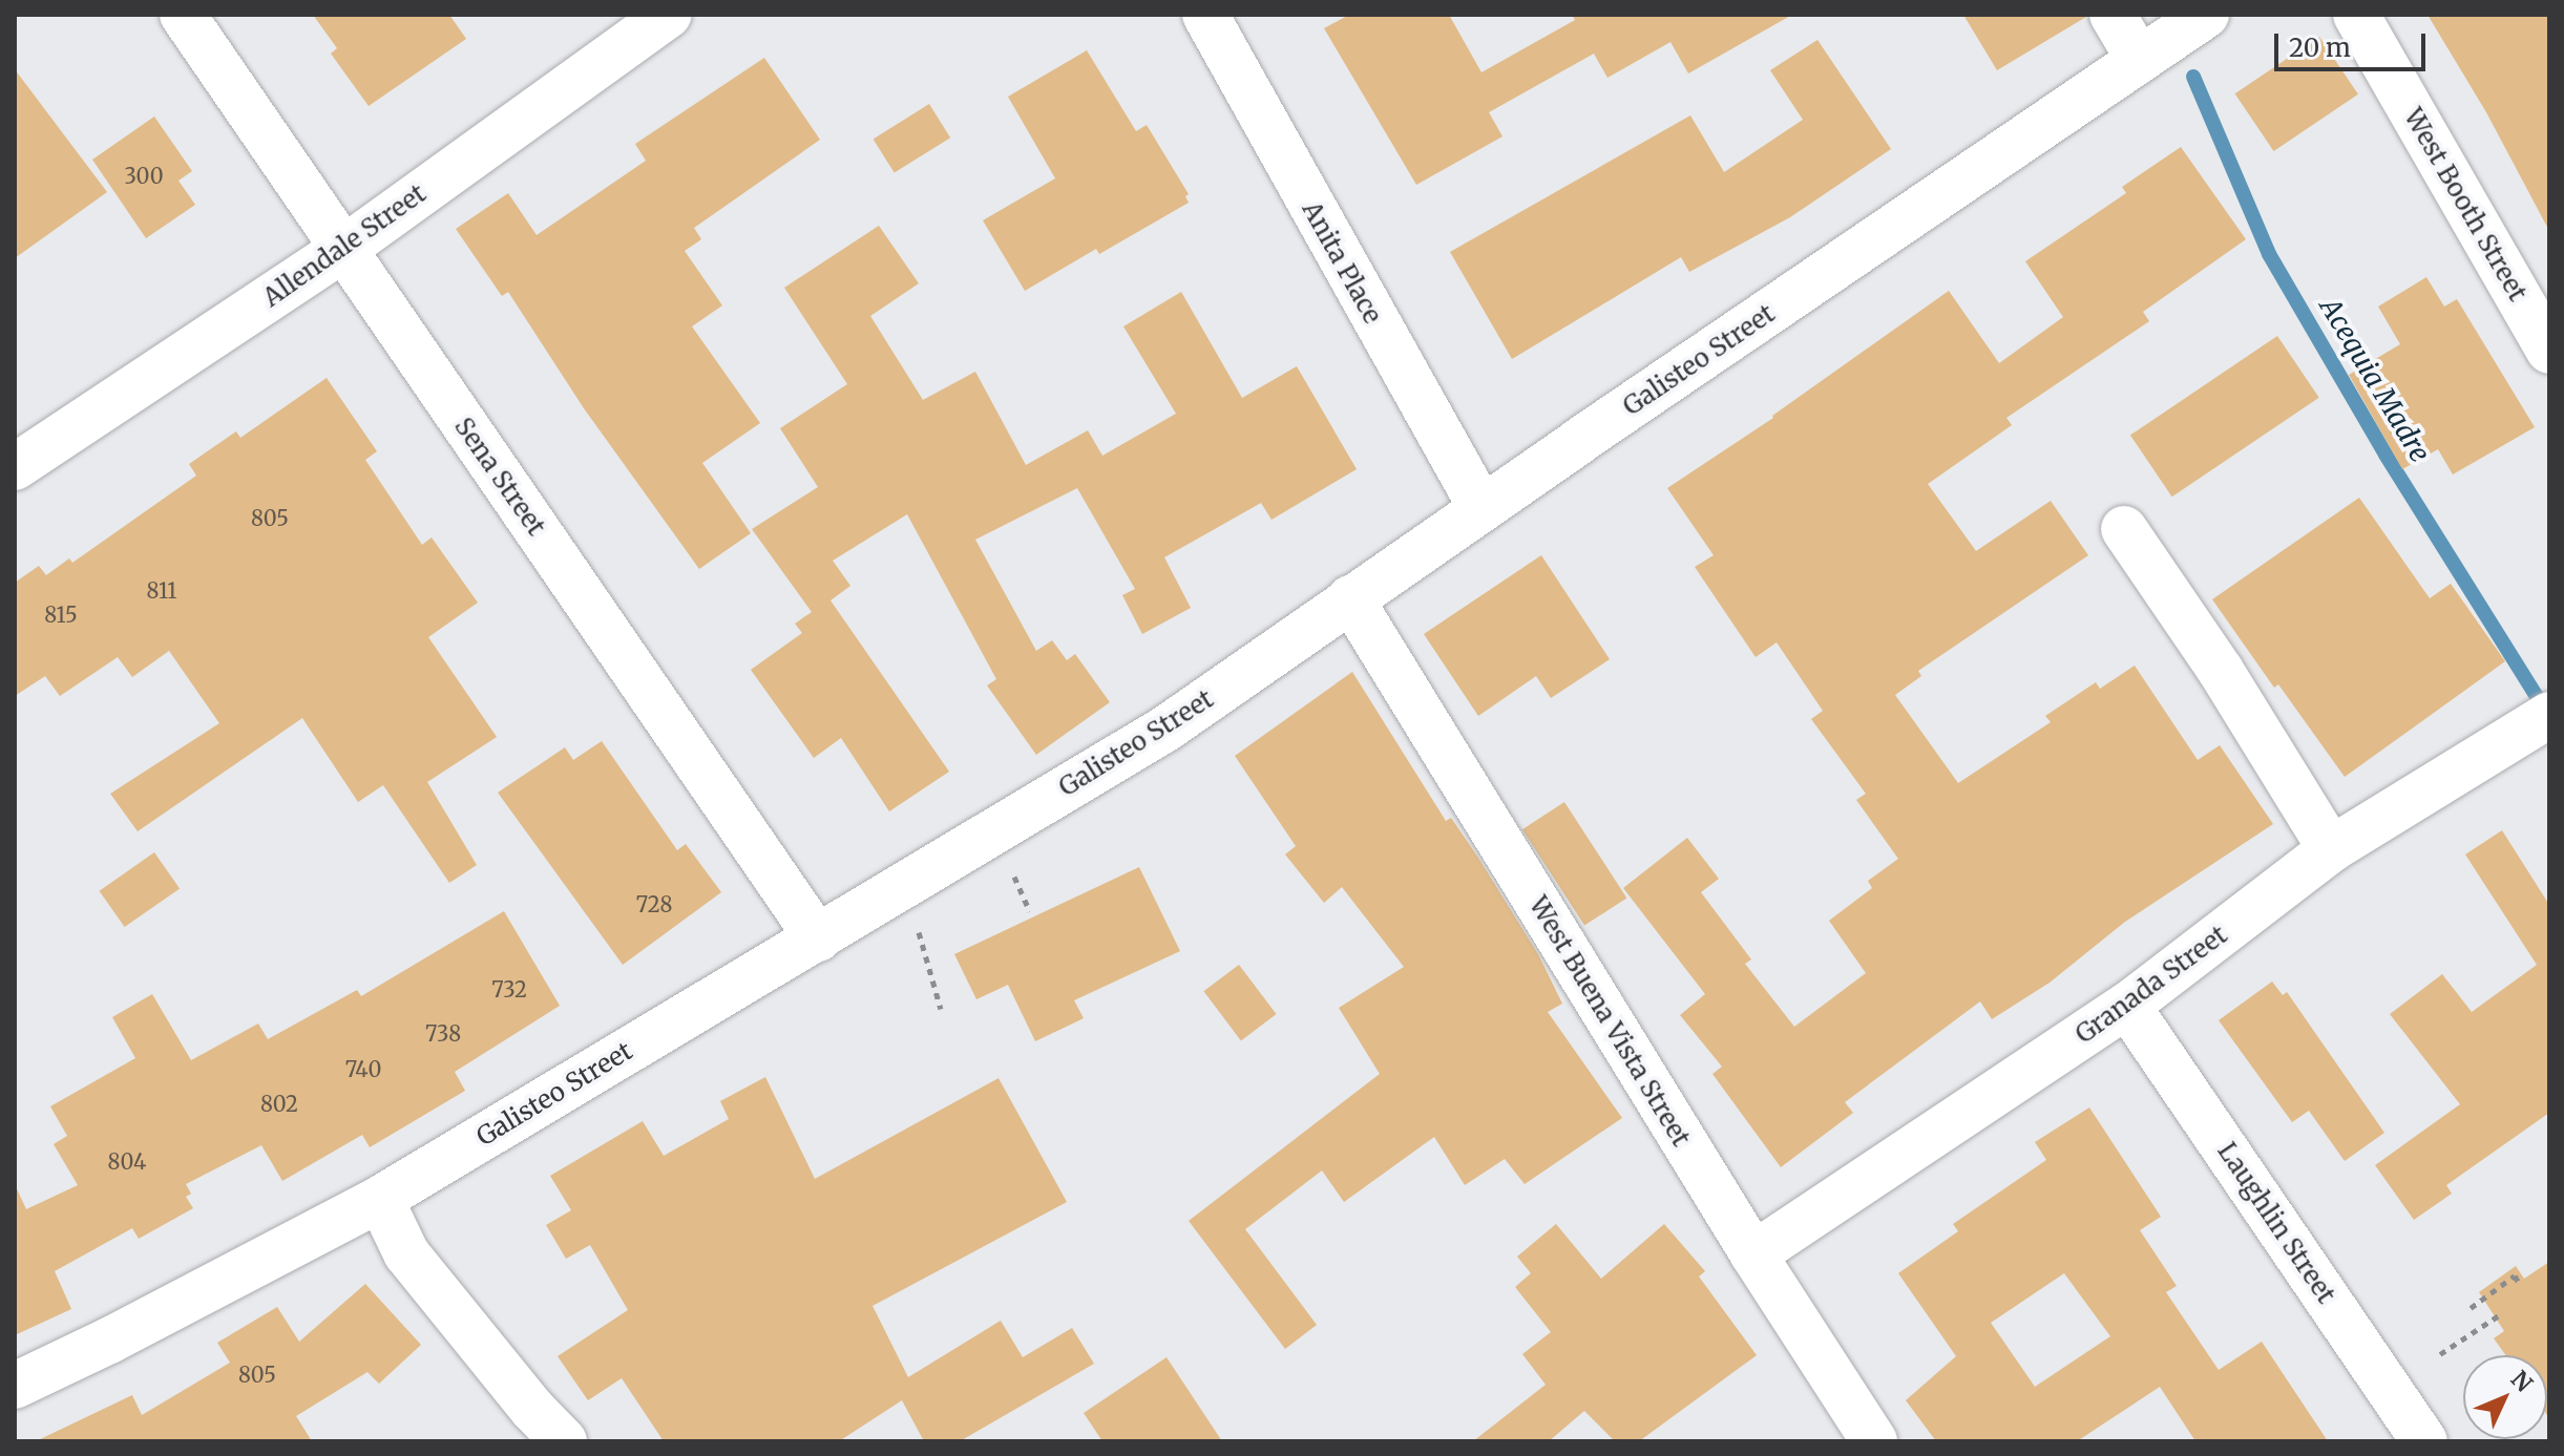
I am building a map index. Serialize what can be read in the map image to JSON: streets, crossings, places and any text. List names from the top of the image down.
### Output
{
  "streets": {
    "street": [
      "West Booth Street",
      "Allendale Street",
      "Anita Place",
      "Galisteo Street",
      "Sena Street",
      "Granada Street",
      "West Buena Vista Street",
      "Laughlin Street"
    ]
  },
  "crossings": [
    ["Allendale Street", "Sena Street"],
    ["Anita Place", "Galisteo Street"],
    ["Galisteo Street", "Sena Street"],
    ["Galisteo Street", "West Buena Vista Street"],
    ["Granada Street", "West Buena Vista Street"],
    ["Granada Street", "Laughlin Street"]
  ],
  "water": ["Acequia Madre"],
  "house_numbers": [
    "300",
    "805",
    "811",
    "815",
    "728",
    "732",
    "738",
    "740",
    "802",
    "804",
    "805"
  ],
  "scale_bar": "20 m",
  "north": "top right"
}
